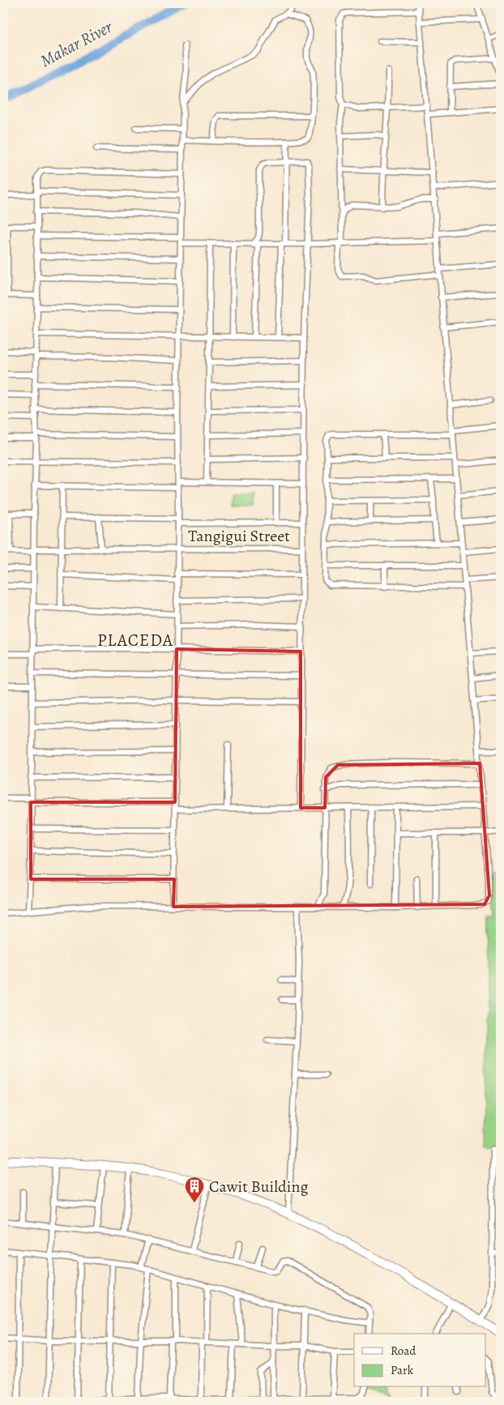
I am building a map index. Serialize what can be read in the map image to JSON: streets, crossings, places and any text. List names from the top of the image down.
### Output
{
  "streets": {
    "street": ["Tangigui Street"]
  },
  "districts": ["PLACEDA"],
  "water": ["Makar River"],
  "places": {
    "building": ["Cawit Building"]
  },
  "legend": ["Road", "Park"]
}
